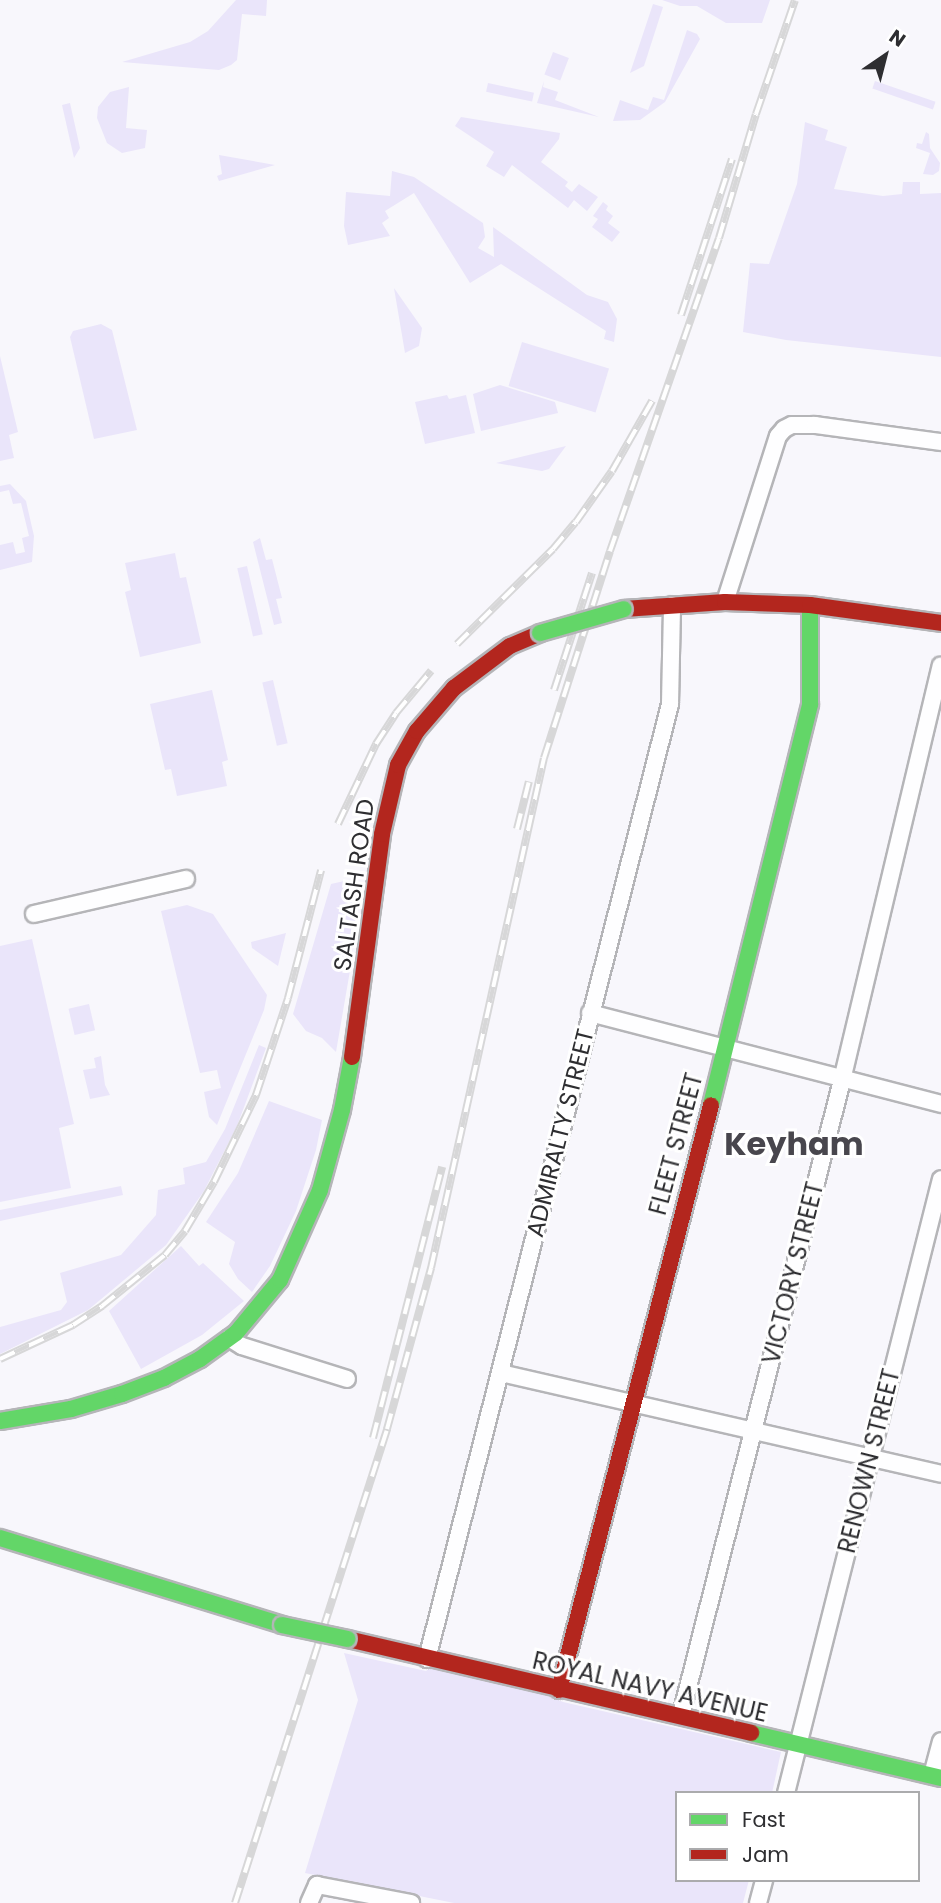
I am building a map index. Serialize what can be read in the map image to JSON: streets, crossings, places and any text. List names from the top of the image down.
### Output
{
  "streets": {
    "street": [
      "SALTASH ROAD",
      "ADMIRALTY STREET",
      "FLEET STREET",
      "VICTORY STREET",
      "RENOWN STREET",
      "ROYAL NAVY AVENUE"
    ]
  },
  "crossings": [
    ["SALTASH ROAD", "ADMIRALTY STREET"],
    ["SALTASH ROAD", "FLEET STREET"],
    ["ADMIRALTY STREET", "ROYAL NAVY AVENUE"],
    ["FLEET STREET", "ROYAL NAVY AVENUE"],
    ["VICTORY STREET", "ROYAL NAVY AVENUE"],
    ["RENOWN STREET", "ROYAL NAVY AVENUE"]
  ],
  "districts": ["Keyham"],
  "legend": ["Fast", "Jam"],
  "north": "top right"
}
